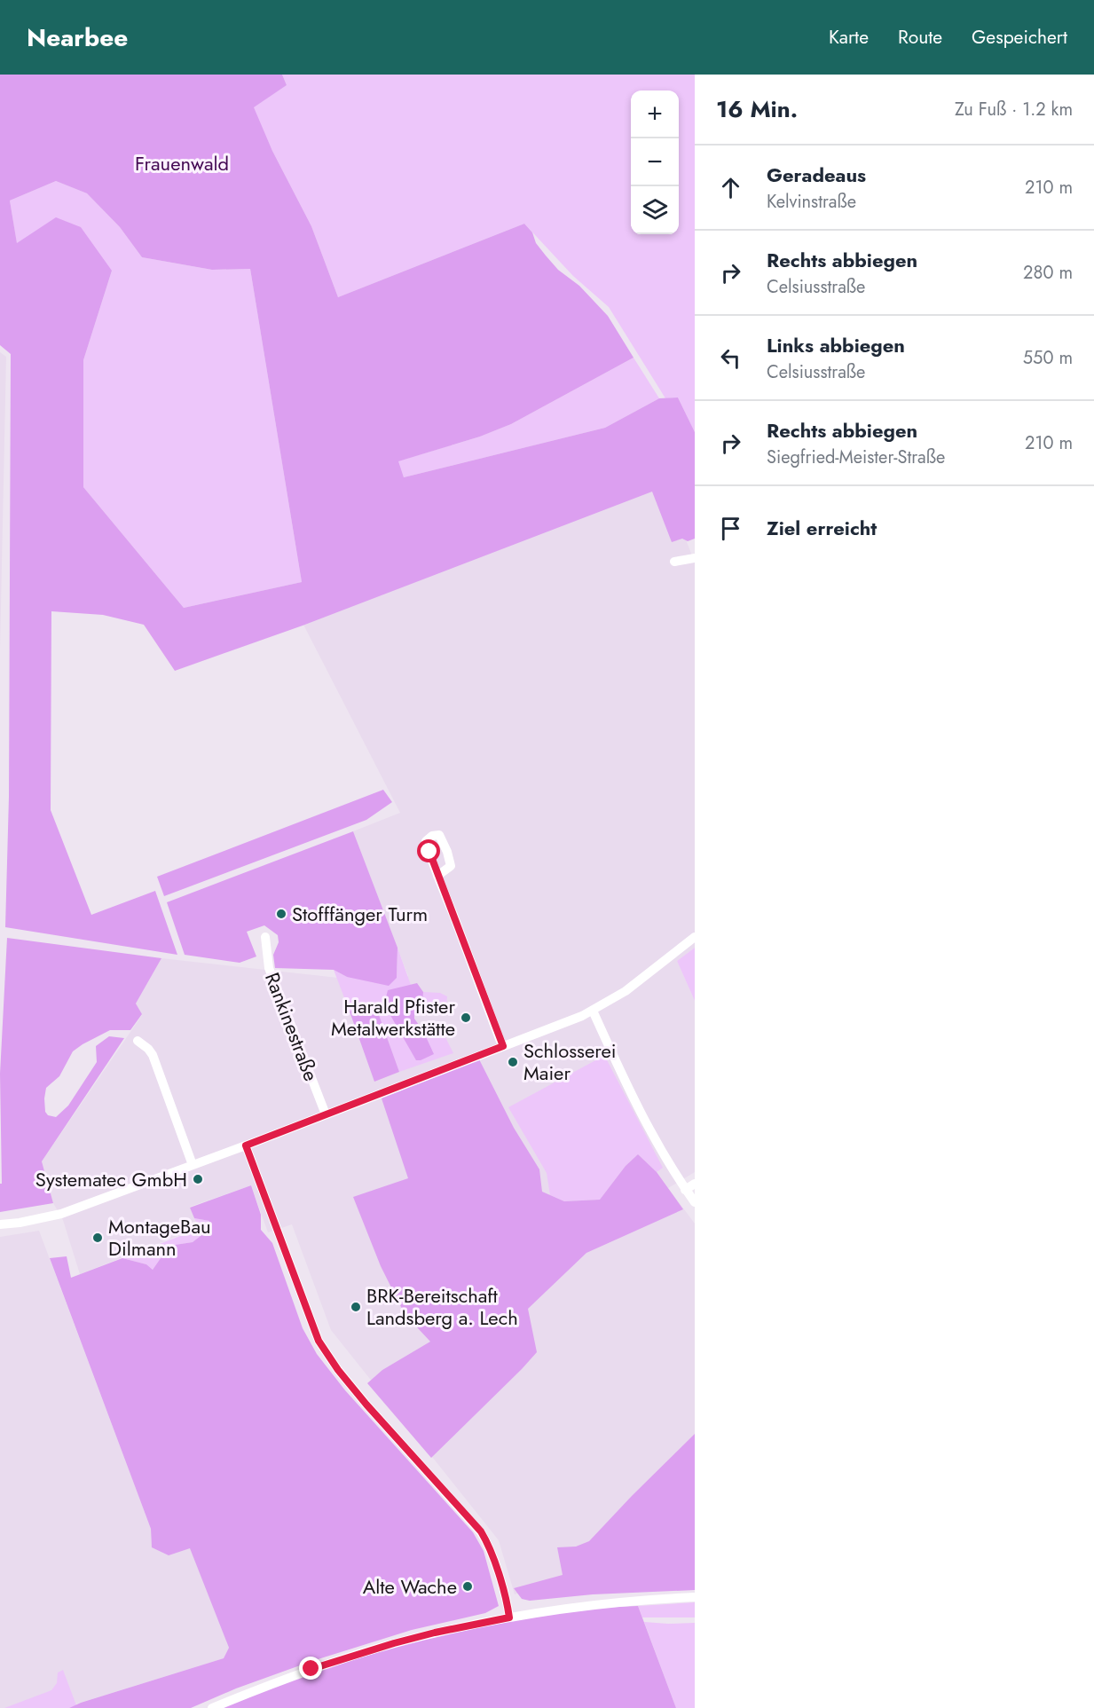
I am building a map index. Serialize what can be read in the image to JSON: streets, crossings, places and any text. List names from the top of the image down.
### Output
{
  "streets": {
    "street": ["Rankinestraße"]
  },
  "parks": ["Frauenwald"],
  "places": [
    "Stofffänger Turm",
    "Harald Pfister Metalwerkstätte",
    "Schlosserei Maier",
    "Systematec GmbH",
    "MontageBau Dilmann",
    "BRK-Bereitschaft Landsberg a. Lech",
    "Alte Wache"
  ],
  "page": {
    "header": "Nearbee",
    "nav": ["Karte", "Route", "Gespeichert"],
    "heading": ["16 Min.", "Zu Fuß · 1.2 km"],
    "map_buttons": ["+", "−"],
    "list": [
      ["Geradeaus", "Kelvinstraße", "210 m"],
      ["Rechts abbiegen", "Celsiusstraße", "280 m"],
      ["Links abbiegen", "Celsiusstraße", "550 m"],
      ["Rechts abbiegen", "Siegfried-Meister-Straße", "210 m"],
      "Ziel erreicht"
    ]
  }
}
